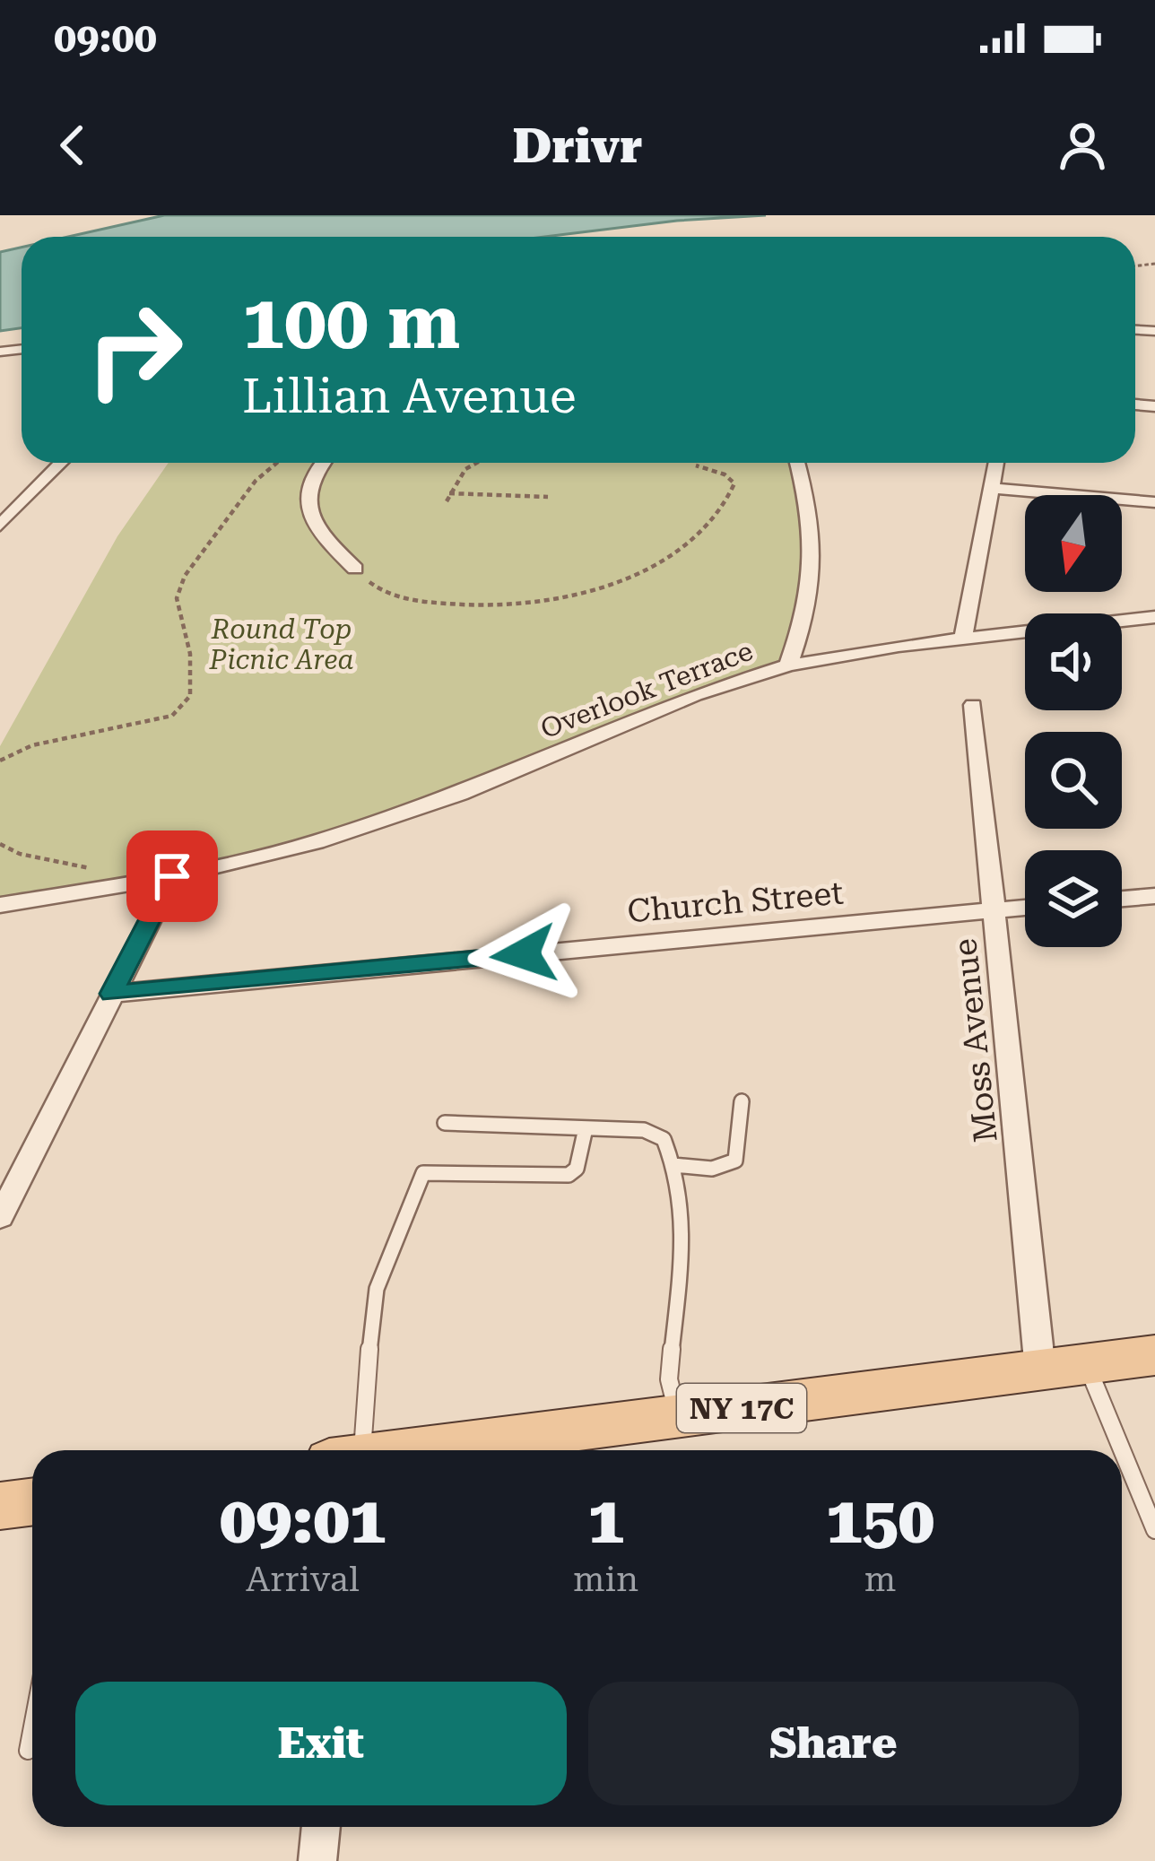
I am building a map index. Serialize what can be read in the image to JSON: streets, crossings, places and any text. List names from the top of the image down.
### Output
{
  "streets": {
    "main road": ["NY 17C"],
    "street": ["Overlook Terrace", "Church Street", "Moss Avenue"]
  },
  "crossings": [
    ["Church Street", "Moss Avenue"],
    ["Moss Avenue", "NY 17C"]
  ],
  "parks": ["Round Top Picnic Area"],
  "north": "bottom",
  "page": {
    "status": "09:00",
    "header": "Drivr",
    "turn": ["100 m", "Lillian Avenue"],
    "eta": [
      "09:01",
      "Arrival",
      "1",
      "min",
      "150",
      "m"
    ],
    "buttons": ["Exit", "Share"]
  }
}
